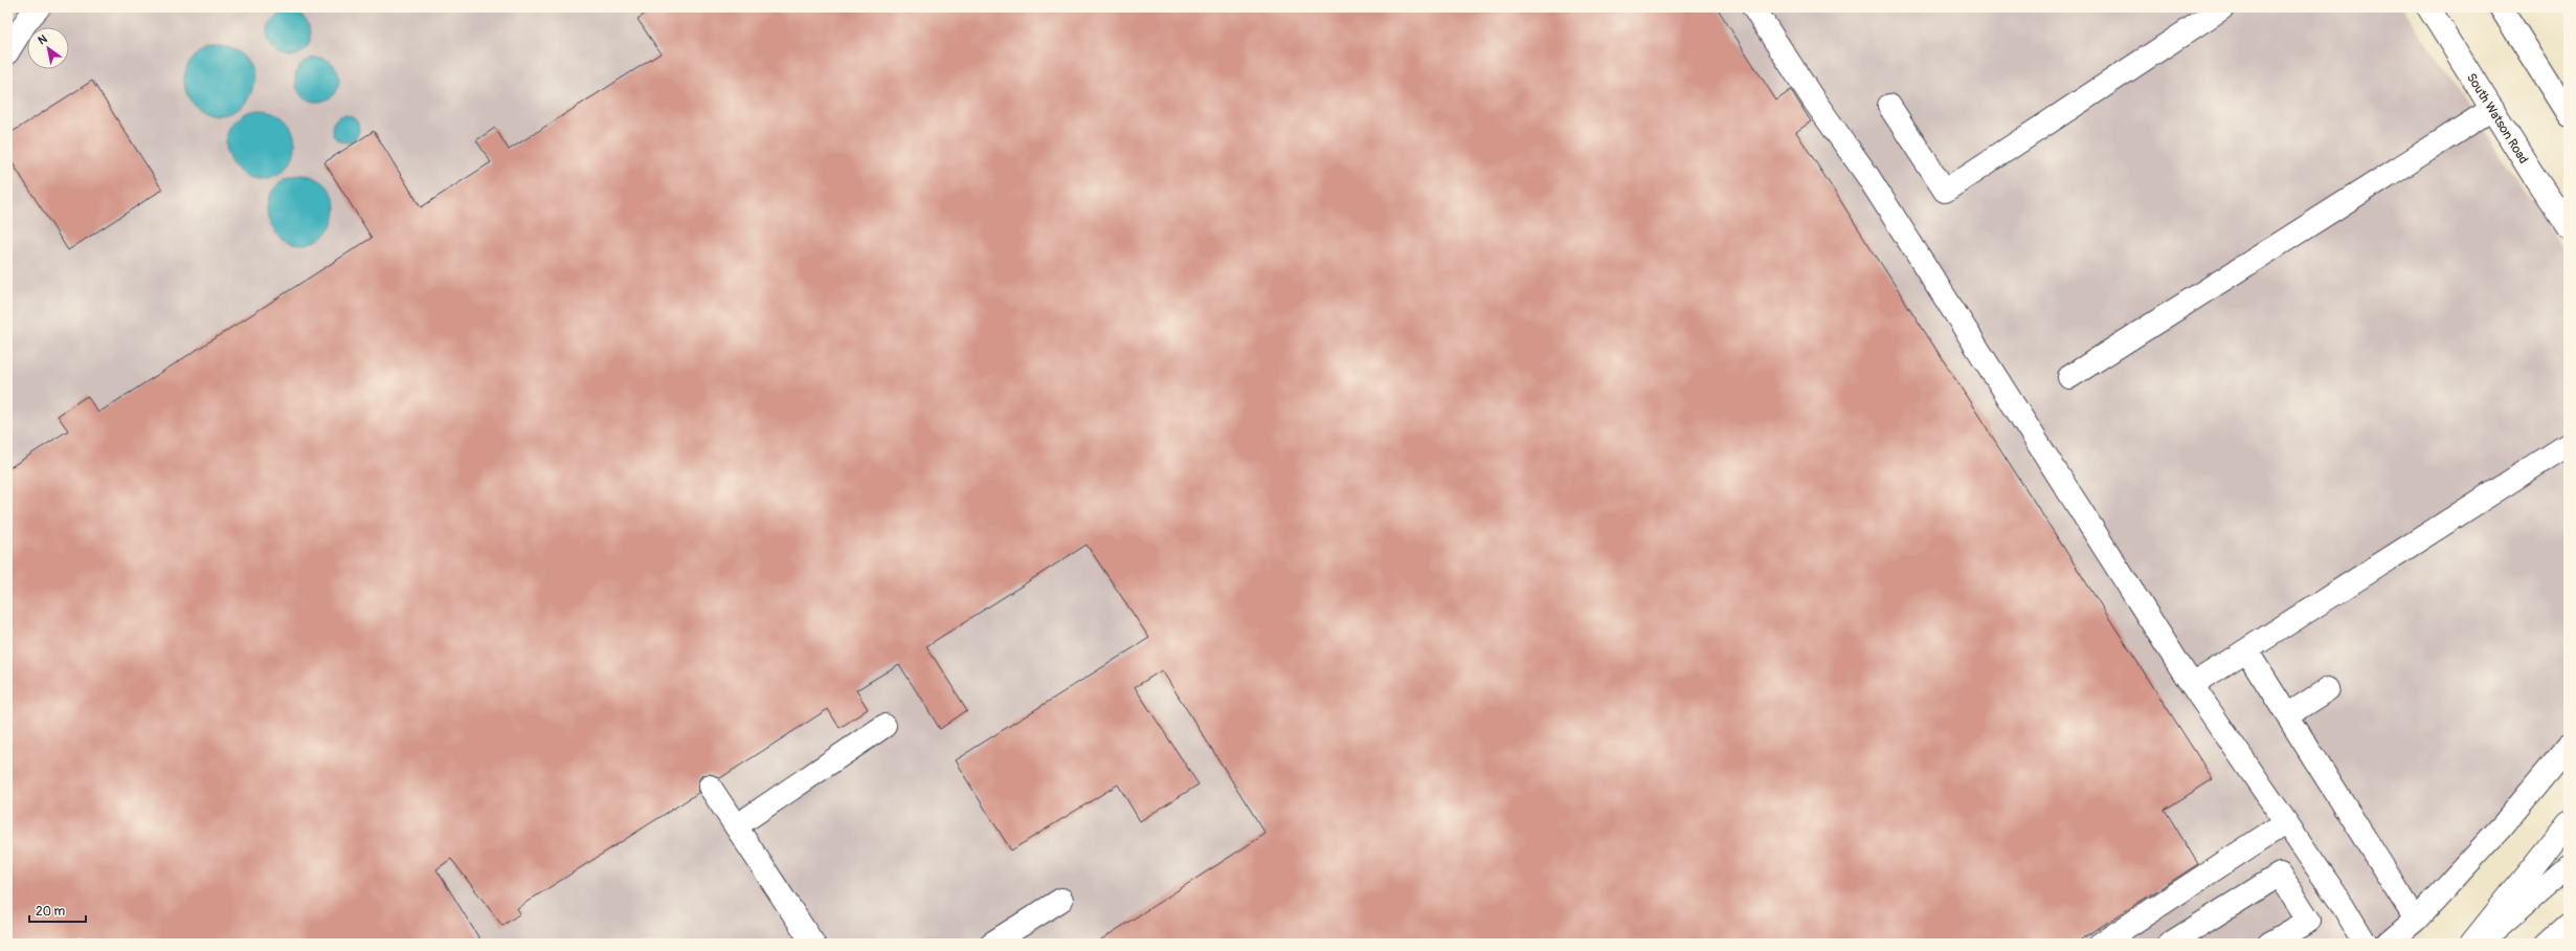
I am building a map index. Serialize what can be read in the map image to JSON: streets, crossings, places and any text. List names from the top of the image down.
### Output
{
  "streets": {
    "main road": ["South Watson Road"]
  },
  "scale_bar": "20 m",
  "north": "top left"
}
